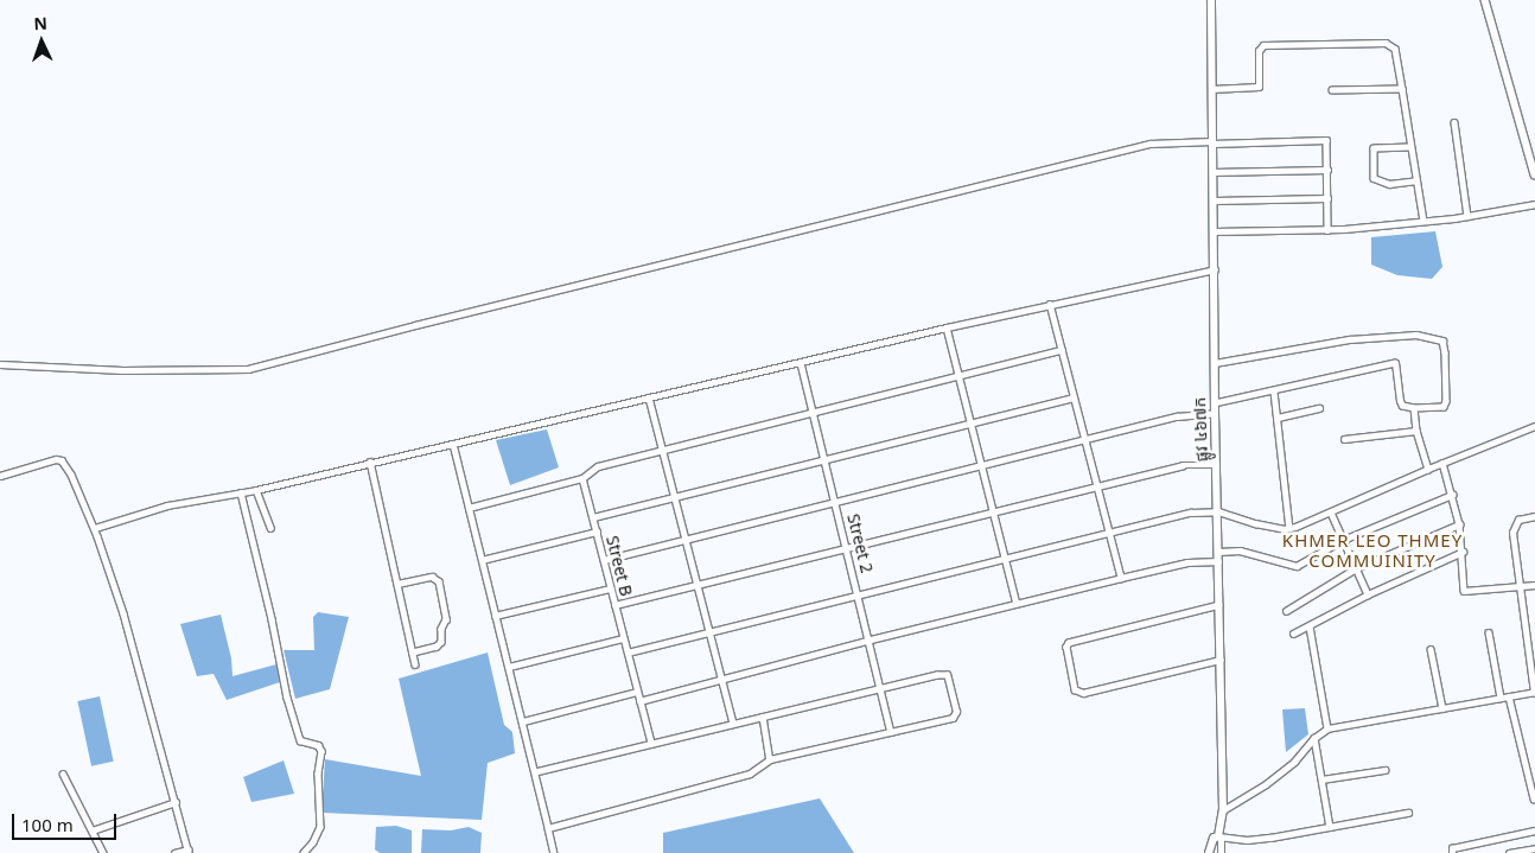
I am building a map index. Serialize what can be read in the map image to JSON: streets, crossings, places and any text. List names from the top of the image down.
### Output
{
  "streets": {
    "street": ["ផ្លូវ ៤៦៧ក", "Street 2", "Street B"]
  },
  "districts": ["KHMER LEO THMEY COMMUINITY"],
  "scale_bar": "100 m",
  "north": "top"
}
